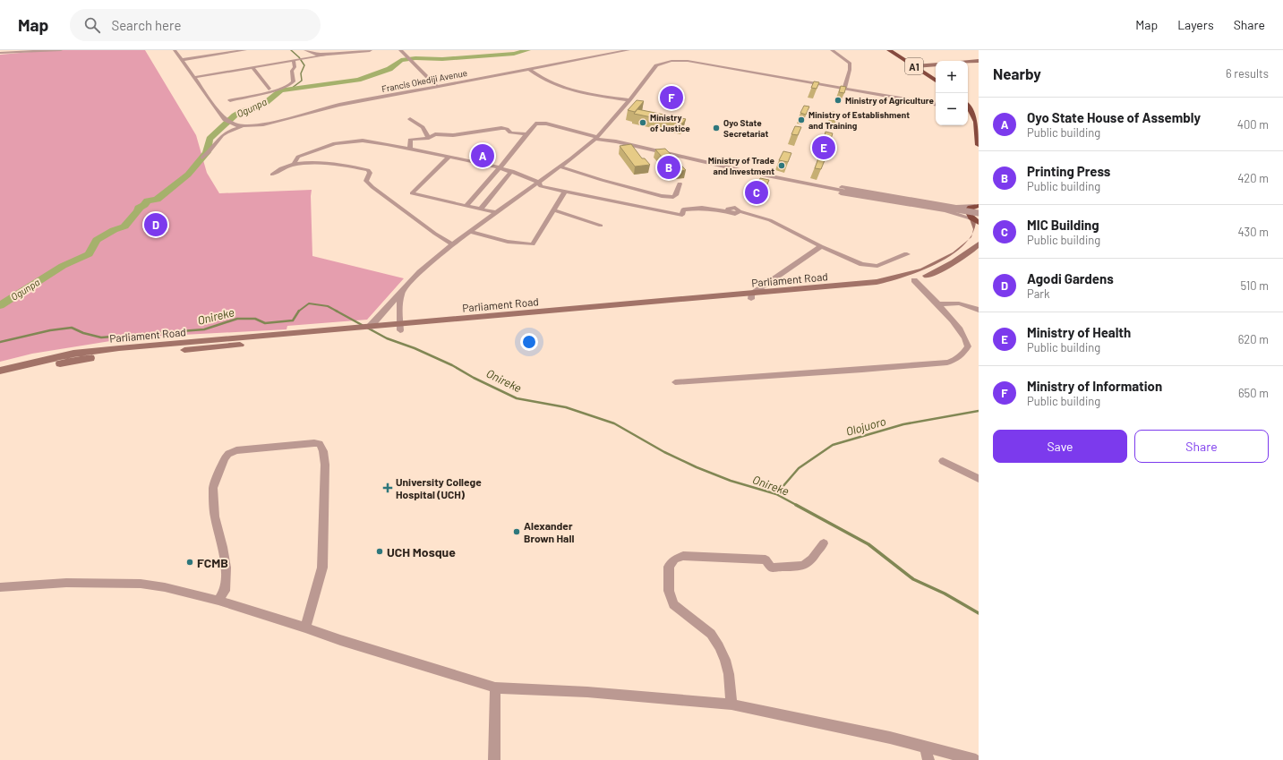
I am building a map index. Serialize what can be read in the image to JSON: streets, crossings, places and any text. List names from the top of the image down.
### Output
{
  "streets": {
    "highway": ["A1"],
    "main road": ["Parliament Road"],
    "street": ["Francis Okediji Avenue"]
  },
  "water": ["Ogunpa", "Onireke", "Olojuoro"],
  "places": {
    "other": [
      "Ministry of Agriculture",
      "Ministry of Establishment and Training",
      "Ministry of Justice",
      "Oyo State Secretariat",
      "Ministry of Trade and Investment",
      "Alexander Brown Hall",
      "UCH Mosque",
      "FCMB"
    ],
    "health": ["University College Hospital (UCH)"]
  },
  "page": {
    "header": "Map",
    "search": "Search here",
    "nav": ["Map", "Layers", "Share"],
    "heading": ["Nearby", "6 results"],
    "map_buttons": ["+", "−"],
    "pins": [
      "F",
      "E",
      "A",
      "B",
      "C",
      "D"
    ],
    "list": [
      {
        "mark": "A",
        "name": "Oyo State House of Assembly",
        "note": "Public building",
        "value": "400 m"
      },
      {
        "mark": "B",
        "name": "Printing Press",
        "note": "Public building",
        "value": "420 m"
      },
      {
        "mark": "C",
        "name": "MIC Building",
        "note": "Public building",
        "value": "430 m"
      },
      {
        "mark": "D",
        "name": "Agodi Gardens",
        "note": "Park",
        "value": "510 m"
      },
      {
        "mark": "E",
        "name": "Ministry of Health",
        "note": "Public building",
        "value": "620 m"
      },
      {
        "mark": "F",
        "name": "Ministry of Information",
        "note": "Public building",
        "value": "650 m"
      }
    ],
    "buttons": ["Save", "Share"]
  }
}
